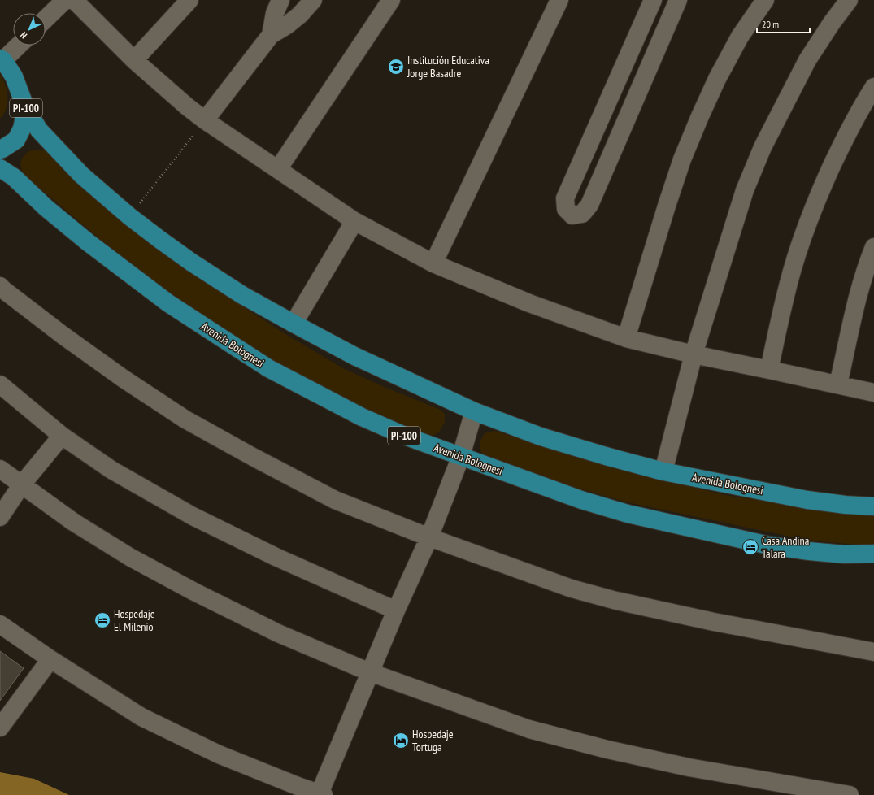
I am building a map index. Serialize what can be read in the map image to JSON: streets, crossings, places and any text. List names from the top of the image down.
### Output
{
  "streets": {
    "main road": ["PI-100", "Avenida Bolognesi"]
  },
  "crossings": [
    ["PI-100", "Avenida Bolognesi"]
  ],
  "places": {
    "school or university": ["Institución Educativa Jorge Basadre"],
    "hotel": ["Casa Andina Talara", "Hospedaje El Milenio", "Hospedaje Tortuga"]
  },
  "scale_bar": "20 m",
  "north": "bottom left"
}
